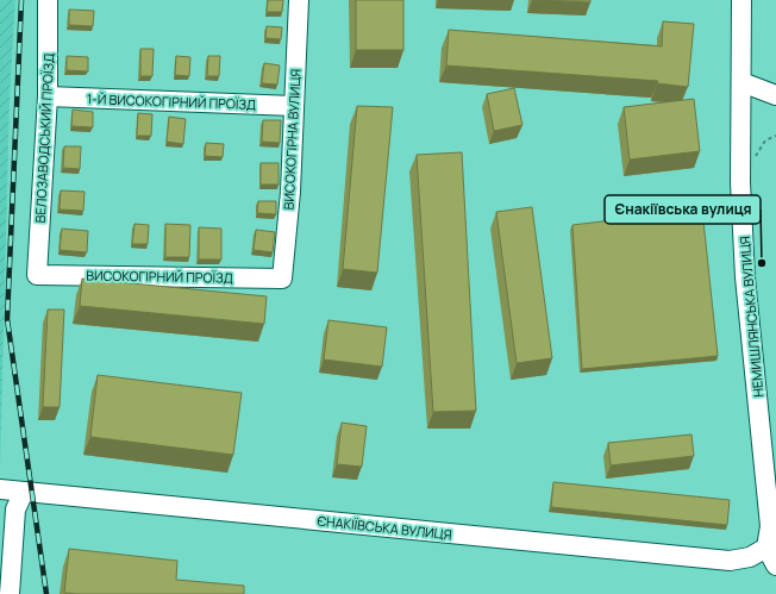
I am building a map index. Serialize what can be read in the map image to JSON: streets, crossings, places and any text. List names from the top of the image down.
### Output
{
  "streets": {
    "street": [
      "1-Й ВИСОКОГІРНИЙ ПРОЇЗД",
      "ВЕЛОЗАВОДСЬКИЙ ПРОЇЗД",
      "ВИСОКОГІРНА ВУЛИЦЯ",
      "ВИСОКОГІРНИЙ ПРОЇЗД",
      "НЕМИШЛЯНСЬКА ВУЛИЦЯ",
      "ЄНАКІЇВСЬКА ВУЛИЦЯ"
    ]
  },
  "crossings": [
    ["1-Й ВИСОКОГІРНИЙ ПРОЇЗД", "ВЕЛОЗАВОДСЬКИЙ ПРОЇЗД"],
    ["1-Й ВИСОКОГІРНИЙ ПРОЇЗД", "ВИСОКОГІРНА ВУЛИЦЯ"],
    ["ВЕЛОЗАВОДСЬКИЙ ПРОЇЗД", "ВИСОКОГІРНИЙ ПРОЇЗД"],
    ["ВИСОКОГІРНА ВУЛИЦЯ", "ВИСОКОГІРНИЙ ПРОЇЗД"],
    ["НЕМИШЛЯНСЬКА ВУЛИЦЯ", "ЄНАКІЇВСЬКА ВУЛИЦЯ"]
  ],
  "places": ["Єнакіївська вулиця"]
}
